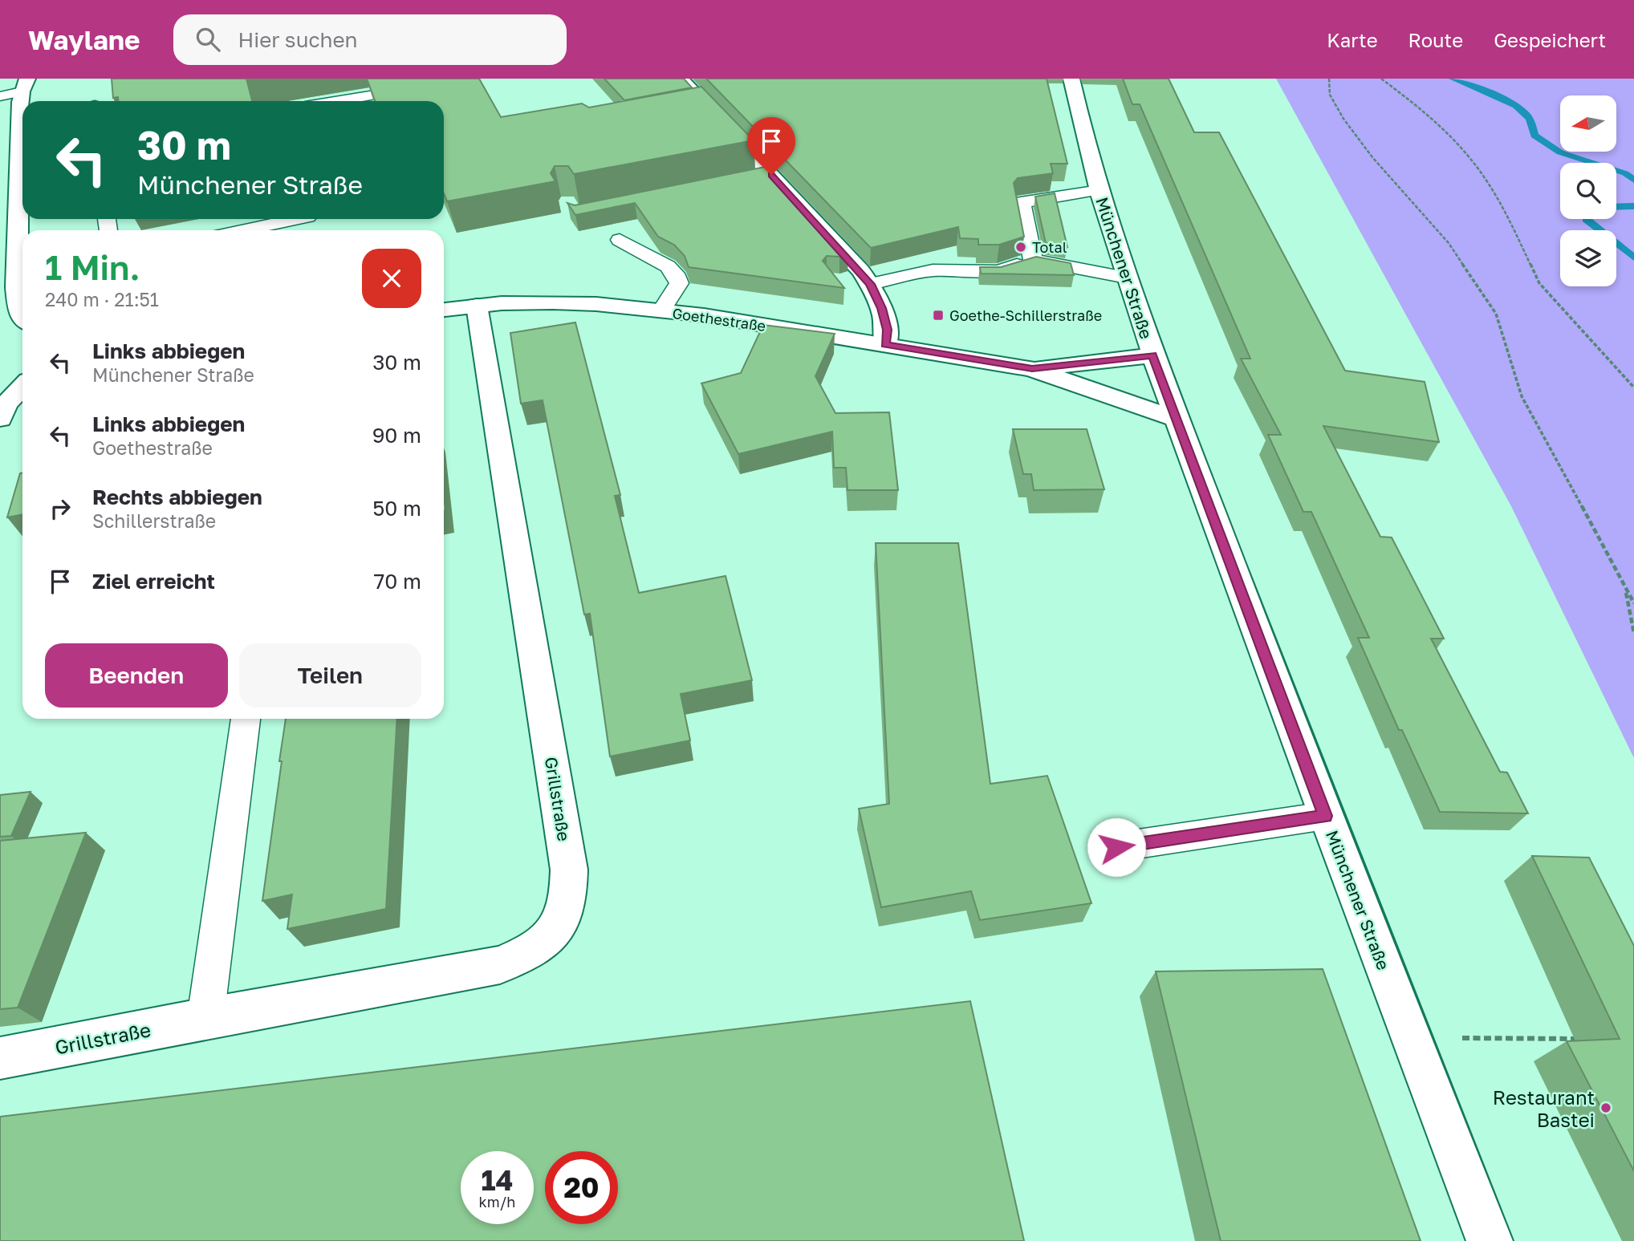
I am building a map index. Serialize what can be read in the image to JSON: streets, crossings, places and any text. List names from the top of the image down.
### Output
{
  "streets": {
    "street": ["Münchener Straße", "Goethestraße", "Grillstraße"]
  },
  "crossings": [
    ["Münchener Straße", "Goethestraße"],
    ["Goethestraße", "Grillstraße"]
  ],
  "places": {
    "other": ["Total", "Restaurant Bastei"],
    "transit": ["Goethe-Schillerstraße"]
  },
  "north": "left",
  "page": {
    "header": "Waylane",
    "search": "Hier suchen",
    "nav": ["Karte", "Route", "Gespeichert"],
    "turn": ["30 m", "Münchener Straße"],
    "heading": ["1 Min.", "240 m · 21:51"],
    "list": [
      {
        "name": "Links abbiegen",
        "note": "Münchener Straße",
        "value": "30 m"
      },
      {
        "name": "Links abbiegen",
        "note": "Goethestraße",
        "value": "90 m"
      },
      {
        "name": "Rechts abbiegen",
        "note": "Schillerstraße",
        "value": "50 m"
      },
      {
        "name": "Ziel erreicht",
        "value": "70 m"
      }
    ],
    "buttons": ["Beenden", "Teilen"],
    "speed": "14 km/h",
    "limit": "20"
  }
}
